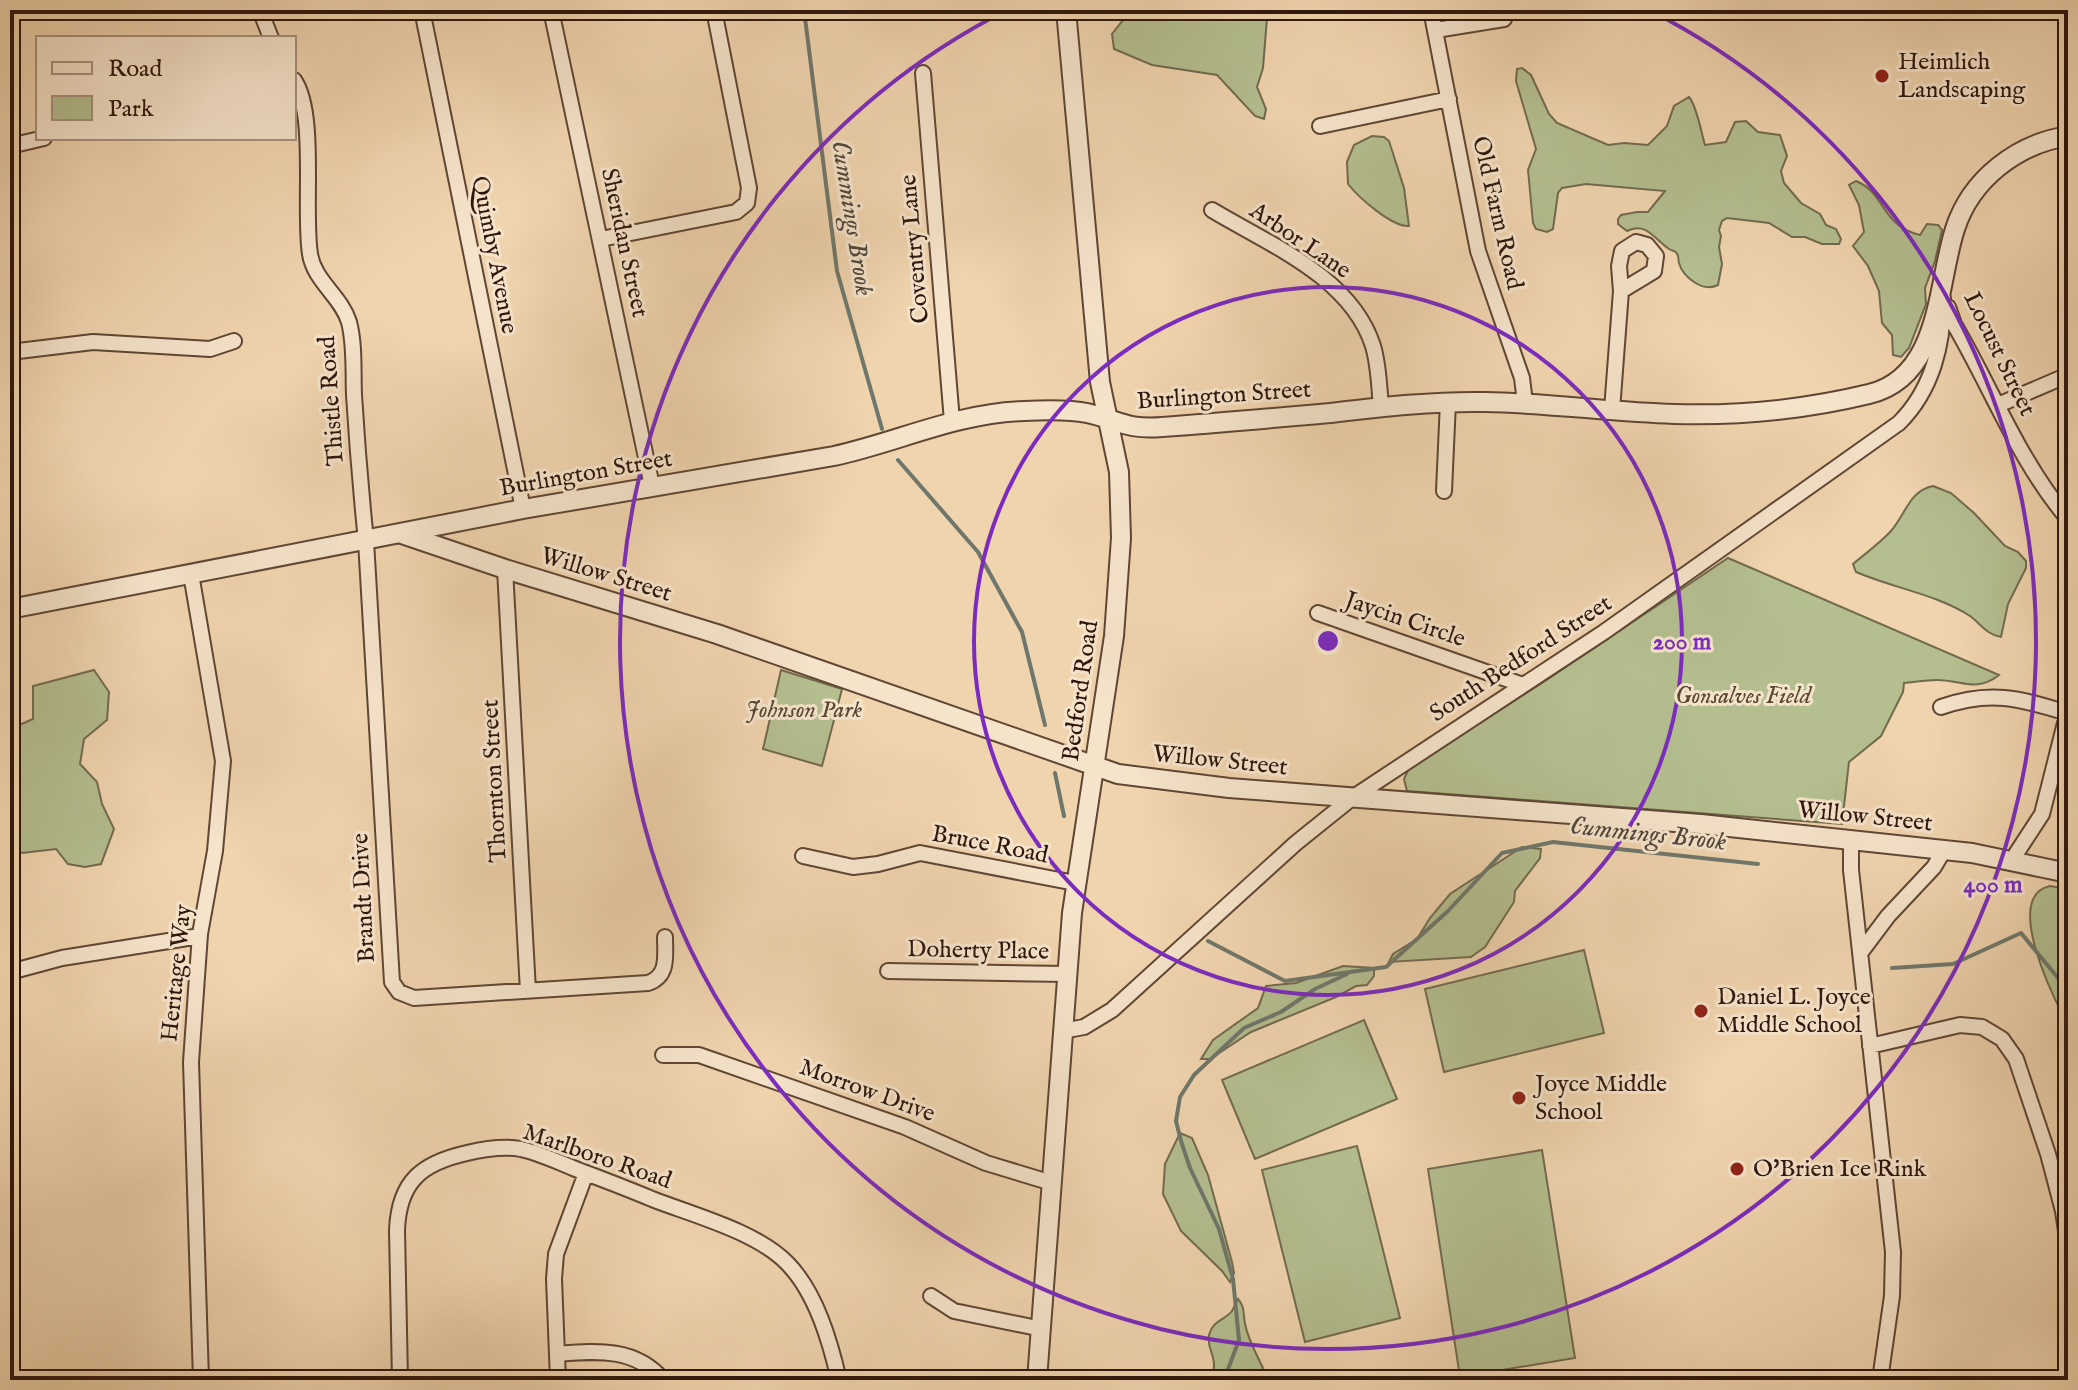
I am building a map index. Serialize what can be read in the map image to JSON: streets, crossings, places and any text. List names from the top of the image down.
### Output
{
  "streets": {
    "street": [
      "Old Farm Road",
      "Arbor Lane",
      "Sheridan Street",
      "Coventry Lane",
      "Quimby Avenue",
      "Locust Street",
      "Burlington Street",
      "Thistle Road",
      "Willow Street",
      "Jaycin Circle",
      "South Bedford Street",
      "Bedford Road",
      "Thornton Street",
      "Bruce Road",
      "Brandt Drive",
      "Doherty Place",
      "Heritage Way",
      "Morrow Drive",
      "Marlboro Road"
    ]
  },
  "crossings": [
    ["Old Farm Road", "Burlington Street"],
    ["Arbor Lane", "Burlington Street"],
    ["Sheridan Street", "Burlington Street"],
    ["Coventry Lane", "Burlington Street"],
    ["Quimby Avenue", "Burlington Street"],
    ["Locust Street", "Burlington Street"],
    ["Locust Street", "South Bedford Street"],
    ["Burlington Street", "Thistle Road"],
    ["Burlington Street", "Willow Street"],
    ["Burlington Street", "South Bedford Street"],
    ["Burlington Street", "Bedford Road"],
    ["Burlington Street", "Brandt Drive"],
    ["Burlington Street", "Heritage Way"],
    ["Thistle Road", "Brandt Drive"],
    ["Willow Street", "South Bedford Street"],
    ["Willow Street", "Bedford Road"],
    ["Willow Street", "Thornton Street"],
    ["Jaycin Circle", "South Bedford Street"],
    ["South Bedford Street", "Bedford Road"],
    ["Bedford Road", "Bruce Road"],
    ["Bedford Road", "Doherty Place"],
    ["Bedford Road", "Morrow Drive"],
    ["Thornton Street", "Brandt Drive"]
  ],
  "water": ["Cummings Brook"],
  "parks": ["Gonsalves Field", "Johnson Park"],
  "places": [
    "Heimlich Landscaping",
    "Daniel L. Joyce Middle School",
    "Joyce Middle School",
    "O'Brien Ice Rink"
  ],
  "legend": ["Road", "Park"],
  "rings": ["200 m", "400 m"]
}
